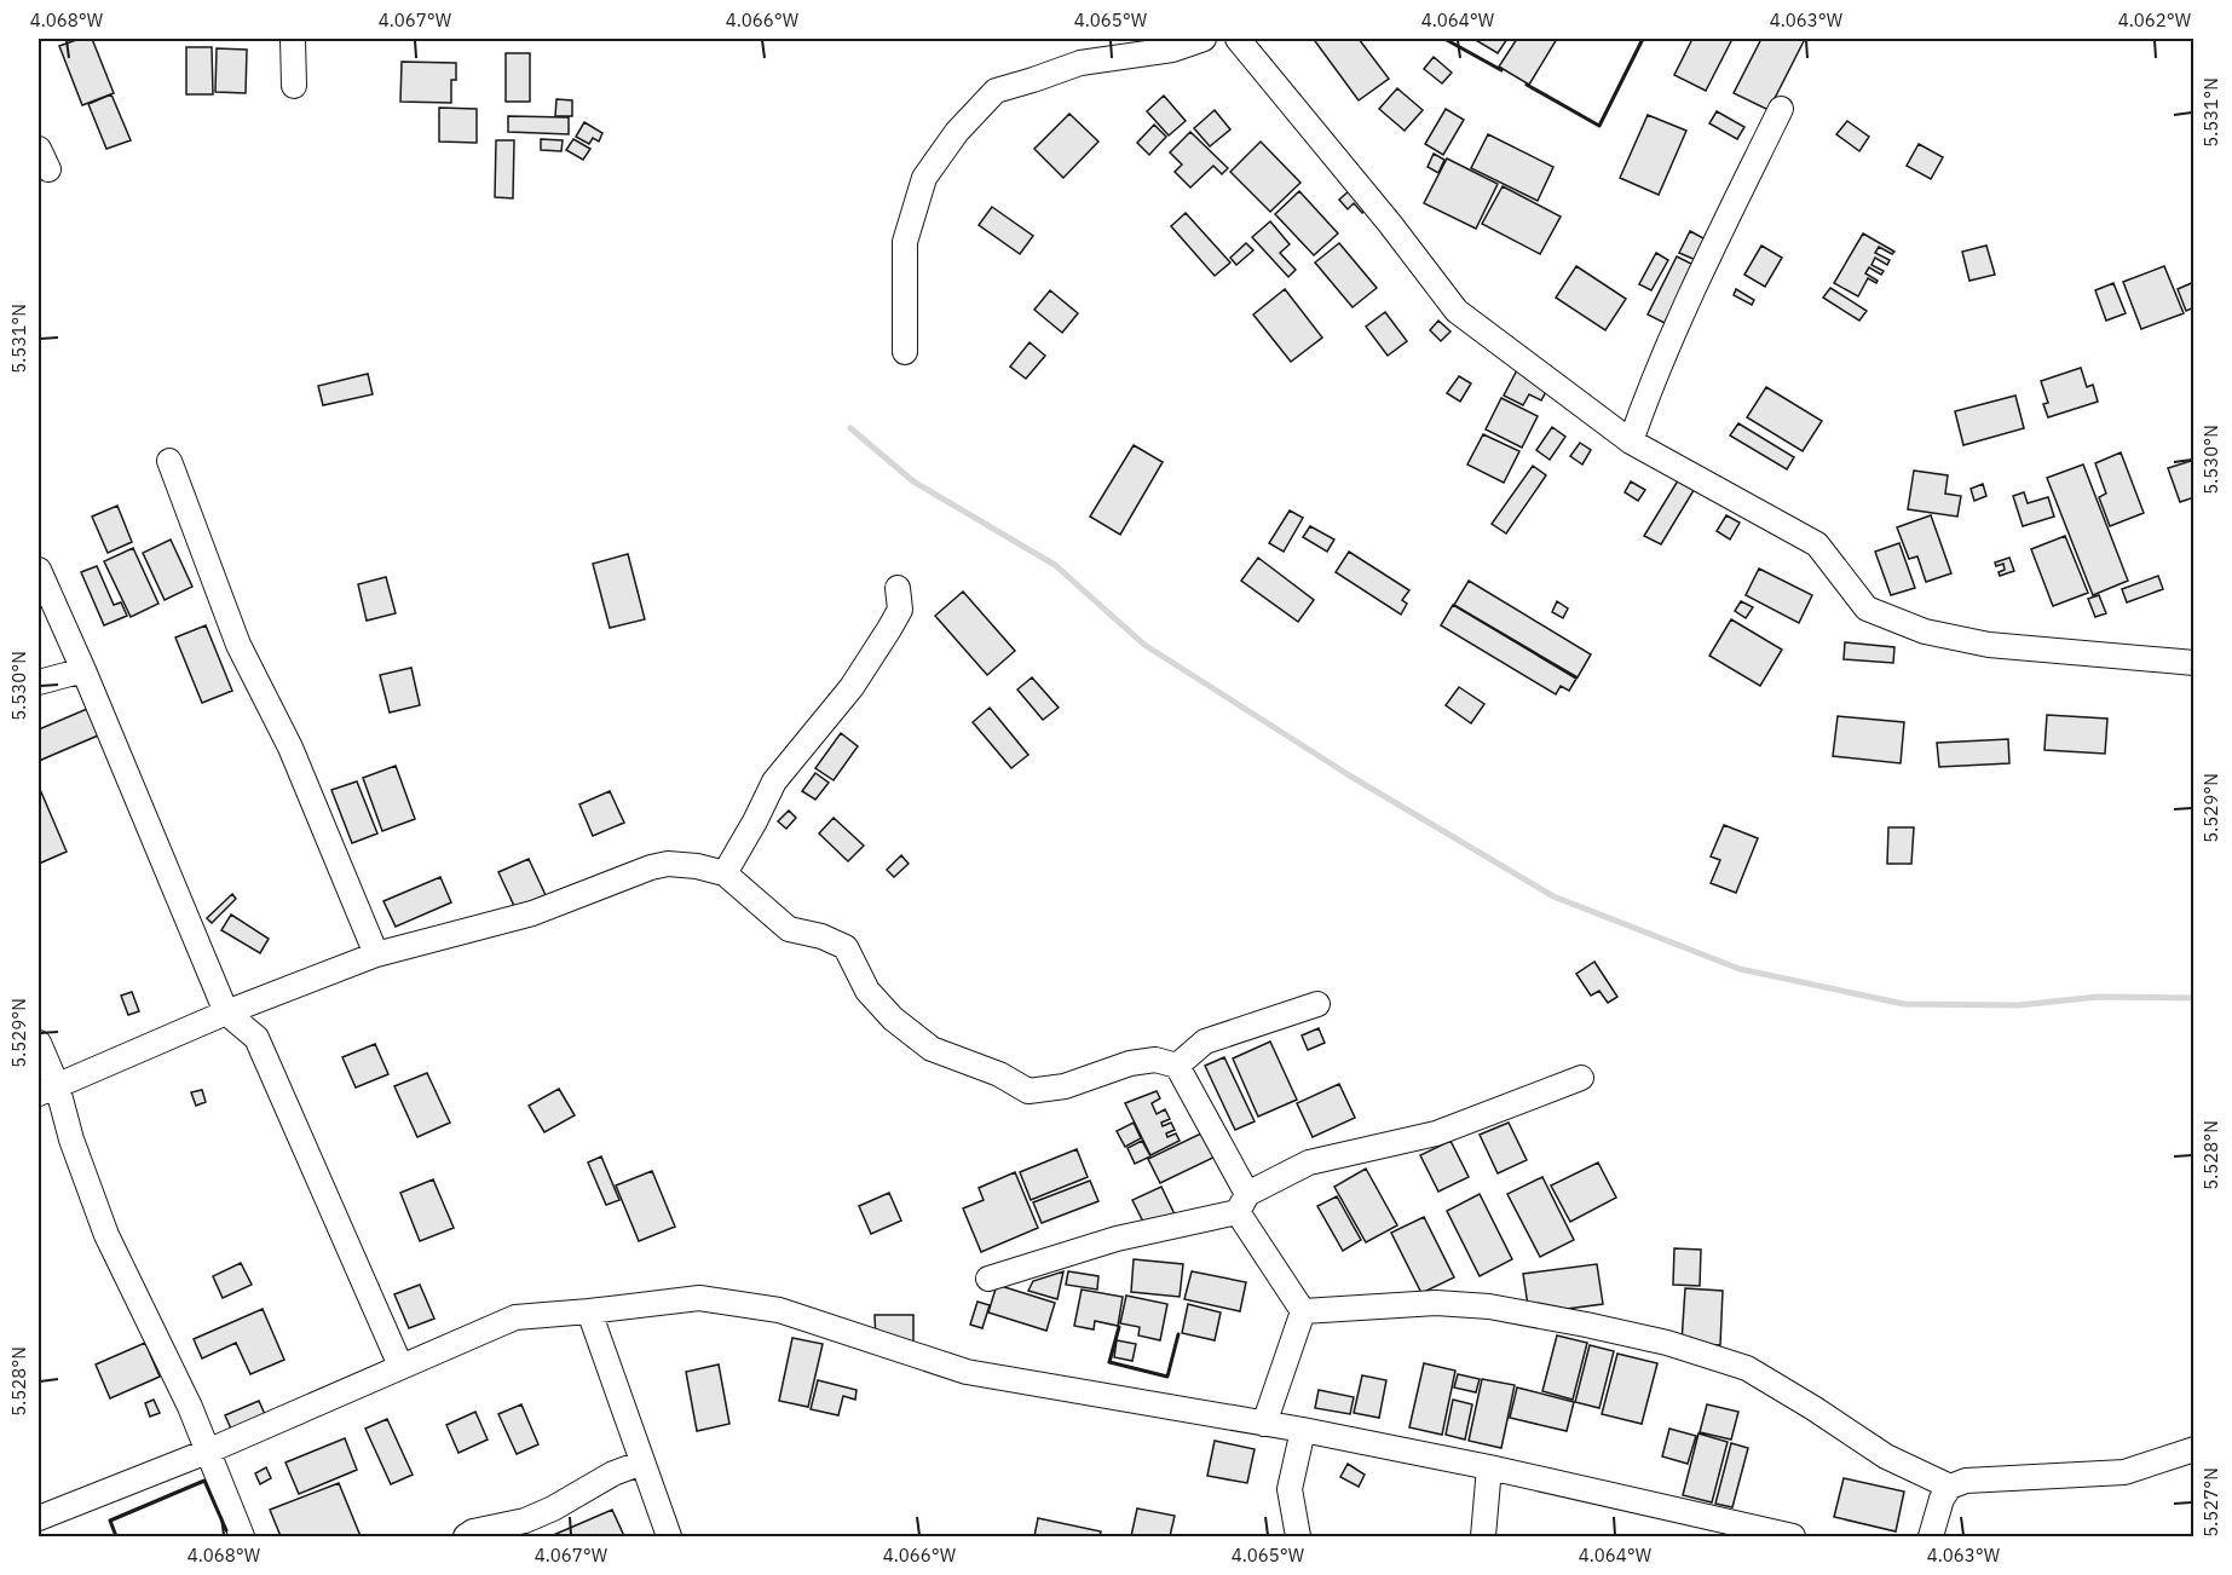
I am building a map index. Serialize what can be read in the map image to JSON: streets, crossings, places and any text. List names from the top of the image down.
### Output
{
  "coordinates": [
    "4.068°W",
    "4.067°W",
    "4.066°W",
    "4.065°W",
    "4.064°W",
    "4.063°W",
    "4.062°W",
    "5.531°N",
    "5.530°N",
    "5.529°N",
    "5.528°N",
    "5.527°N"
  ]
}
